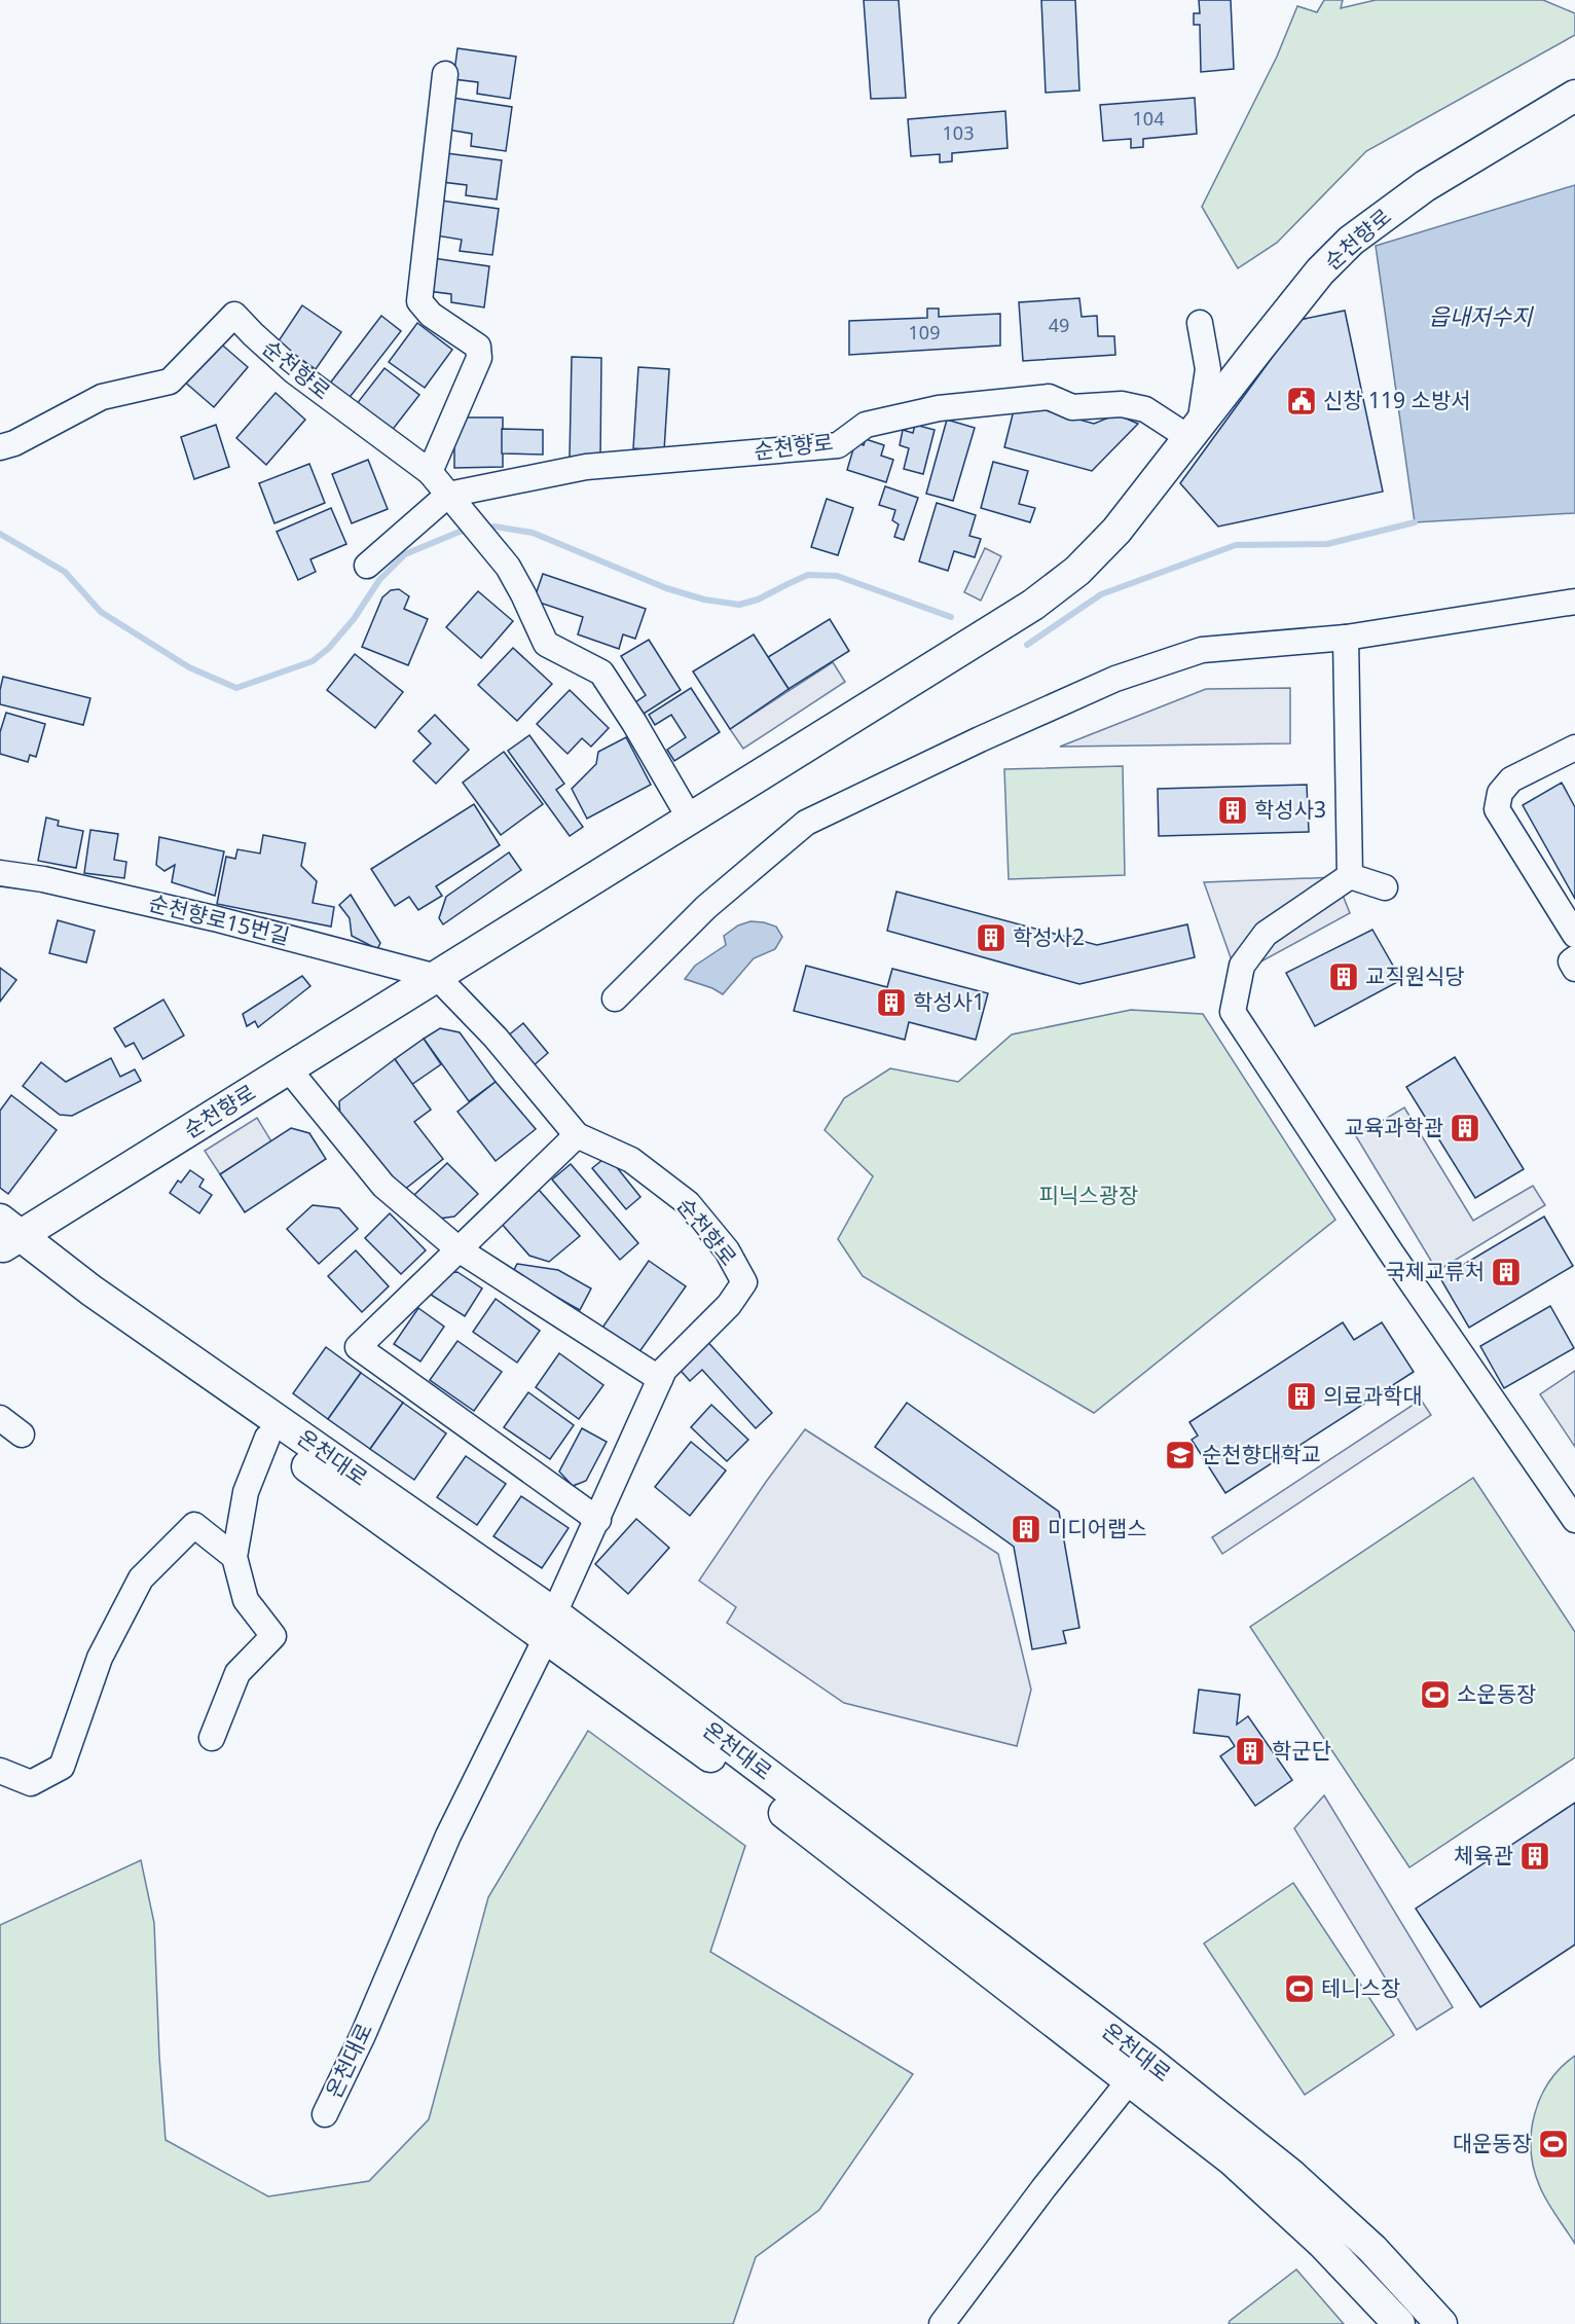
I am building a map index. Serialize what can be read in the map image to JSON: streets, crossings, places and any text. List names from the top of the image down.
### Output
{
  "streets": {
    "main road": ["순천향로", "온천대로"],
    "street": ["순천향로15번길"]
  },
  "crossings": [
    ["순천향로", "순천향로15번길"],
    ["순천향로", "온천대로"]
  ],
  "water": ["읍내저수지"],
  "parks": ["피닉스광장"],
  "places": {
    "public building": ["신창 119 소방서"],
    "building": [
      "학성사3",
      "학성사2",
      "교직원식당",
      "학성사1",
      "교육과학관",
      "국제교류처",
      "의료과학대",
      "미디어랩스",
      "학군단",
      "체육관"
    ],
    "school or university": ["순천향대학교"],
    "sports": ["소운동장", "테니스장", "대운동장"]
  },
  "house_numbers": [
    "104",
    "103",
    "49",
    "109"
  ]
}
